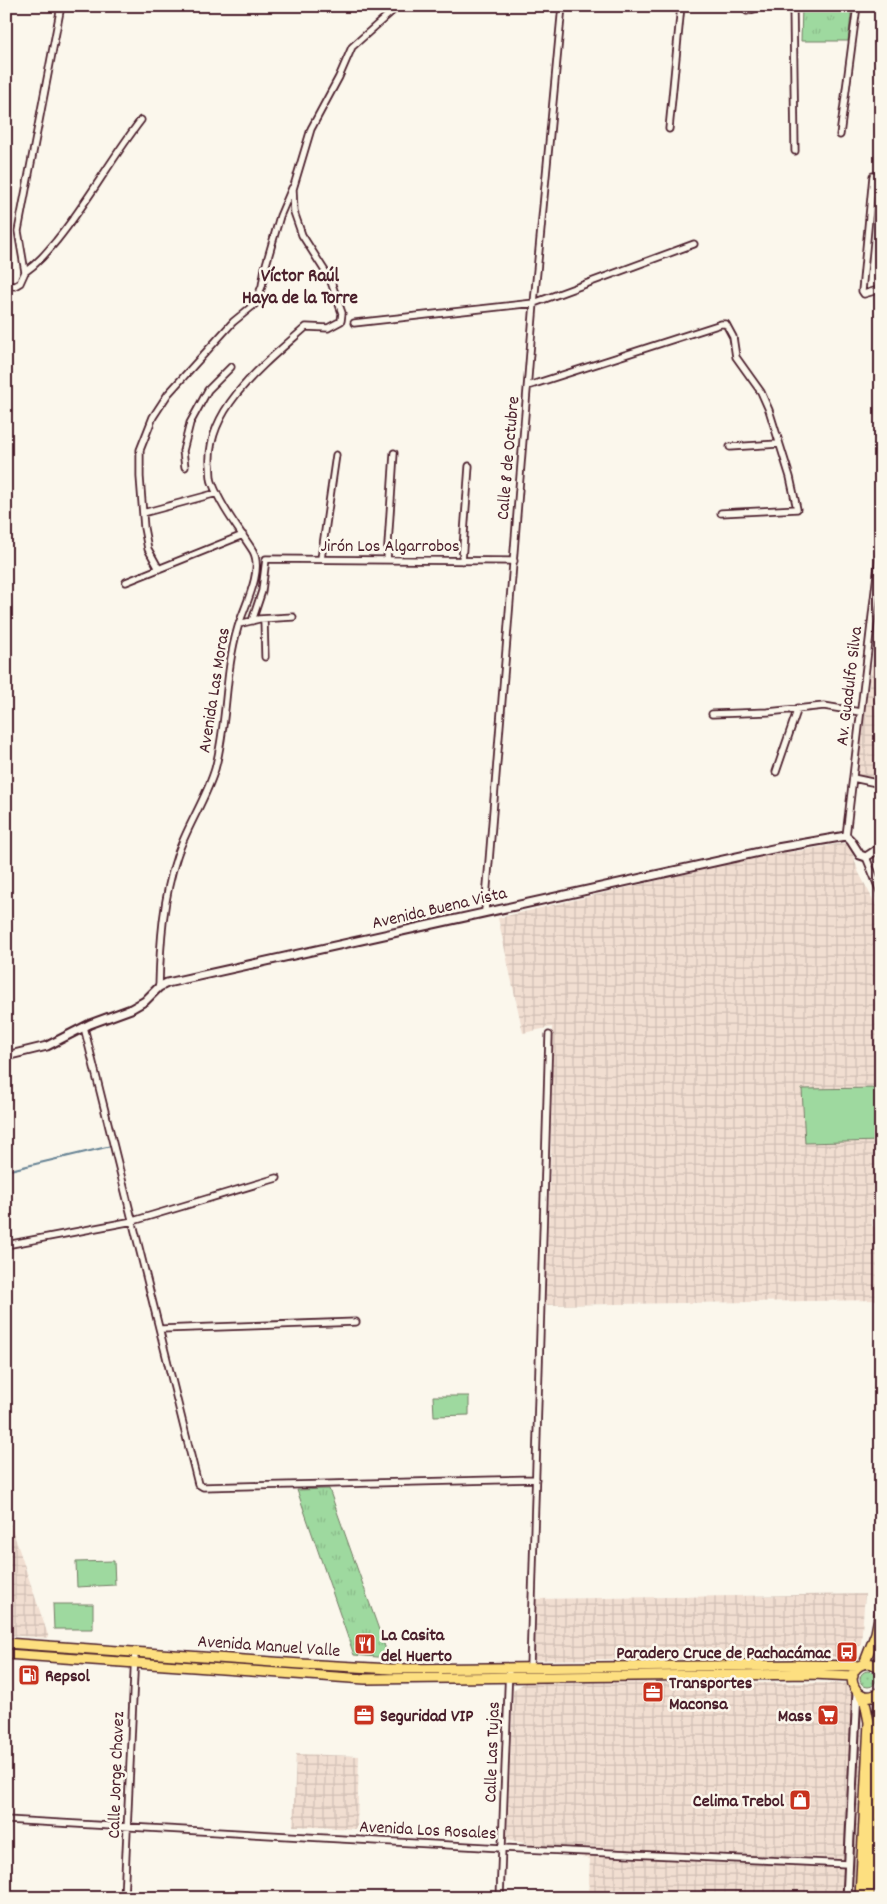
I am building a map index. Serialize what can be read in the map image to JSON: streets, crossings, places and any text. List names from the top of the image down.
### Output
{
  "streets": {
    "main road": ["Avenida Manuel Valle"],
    "street": [
      "Calle 8 de Octubre",
      "Jirón Los Algarrobos",
      "Av. Guadulfo Silva",
      "Avenida Las Moras",
      "Avenida Buena Vista",
      "Calle Las Tujas",
      "Calle Jorge Chavez",
      "Avenida Los Rosales"
    ]
  },
  "crossings": [
    ["Calle 8 de Octubre", "Jirón Los Algarrobos"],
    ["Calle 8 de Octubre", "Avenida Buena Vista"],
    ["Av. Guadulfo Silva", "Avenida Buena Vista"],
    ["Avenida Las Moras", "Avenida Buena Vista"],
    ["Avenida Manuel Valle", "Calle Las Tujas"],
    ["Avenida Manuel Valle", "Calle Jorge Chavez"],
    ["Calle Las Tujas", "Avenida Los Rosales"],
    ["Calle Jorge Chavez", "Avenida Los Rosales"]
  ],
  "districts": ["Víctor Raúl Haya de la Torre"],
  "places": {
    "restaurant": ["La Casita del Huerto"],
    "bus stop": ["Paradero Cruce de Pachacámac"],
    "fuel station": ["Repsol"],
    "office": ["Transportes Maconsa", "Seguridad VIP"],
    "supermarket": ["Mass"],
    "shop": ["Celima Trebol"]
  }
}
